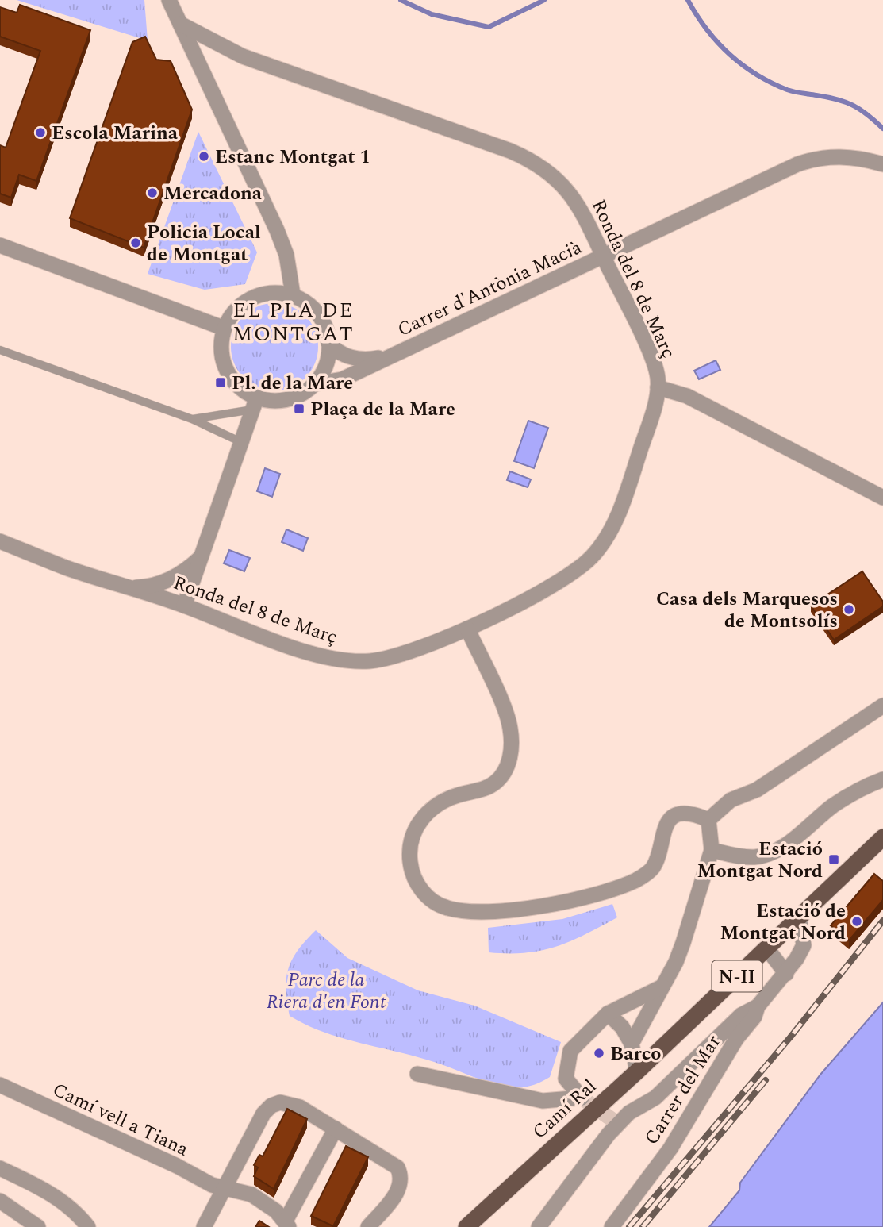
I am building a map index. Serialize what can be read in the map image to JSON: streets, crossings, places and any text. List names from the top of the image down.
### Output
{
  "streets": {
    "main road": ["N-II", "Camí Ral"],
    "street": [
      "Ronda del 8 de Març",
      "Carrer d'Antònia Macià",
      "Carrer del Mar",
      "Camí vell a Tiana"
    ]
  },
  "crossings": [
    ["Ronda del 8 de Març", "Carrer d'Antònia Macià"],
    ["Carrer del Mar", "Camí Ral"]
  ],
  "districts": ["EL PLA DE MONTGAT"],
  "parks": ["Parc de la Riera d'en Font"],
  "places": {
    "other": [
      "Escola Marina",
      "Estanc Montgat 1",
      "Mercadona",
      "Policia Local de Montgat",
      "Casa dels Marquesos de Montsolís",
      "Estació de Montgat Nord",
      "Barco"
    ],
    "transit": ["Pl. de la Mare", "Plaça de la Mare", "Estació Montgat Nord"]
  }
}
